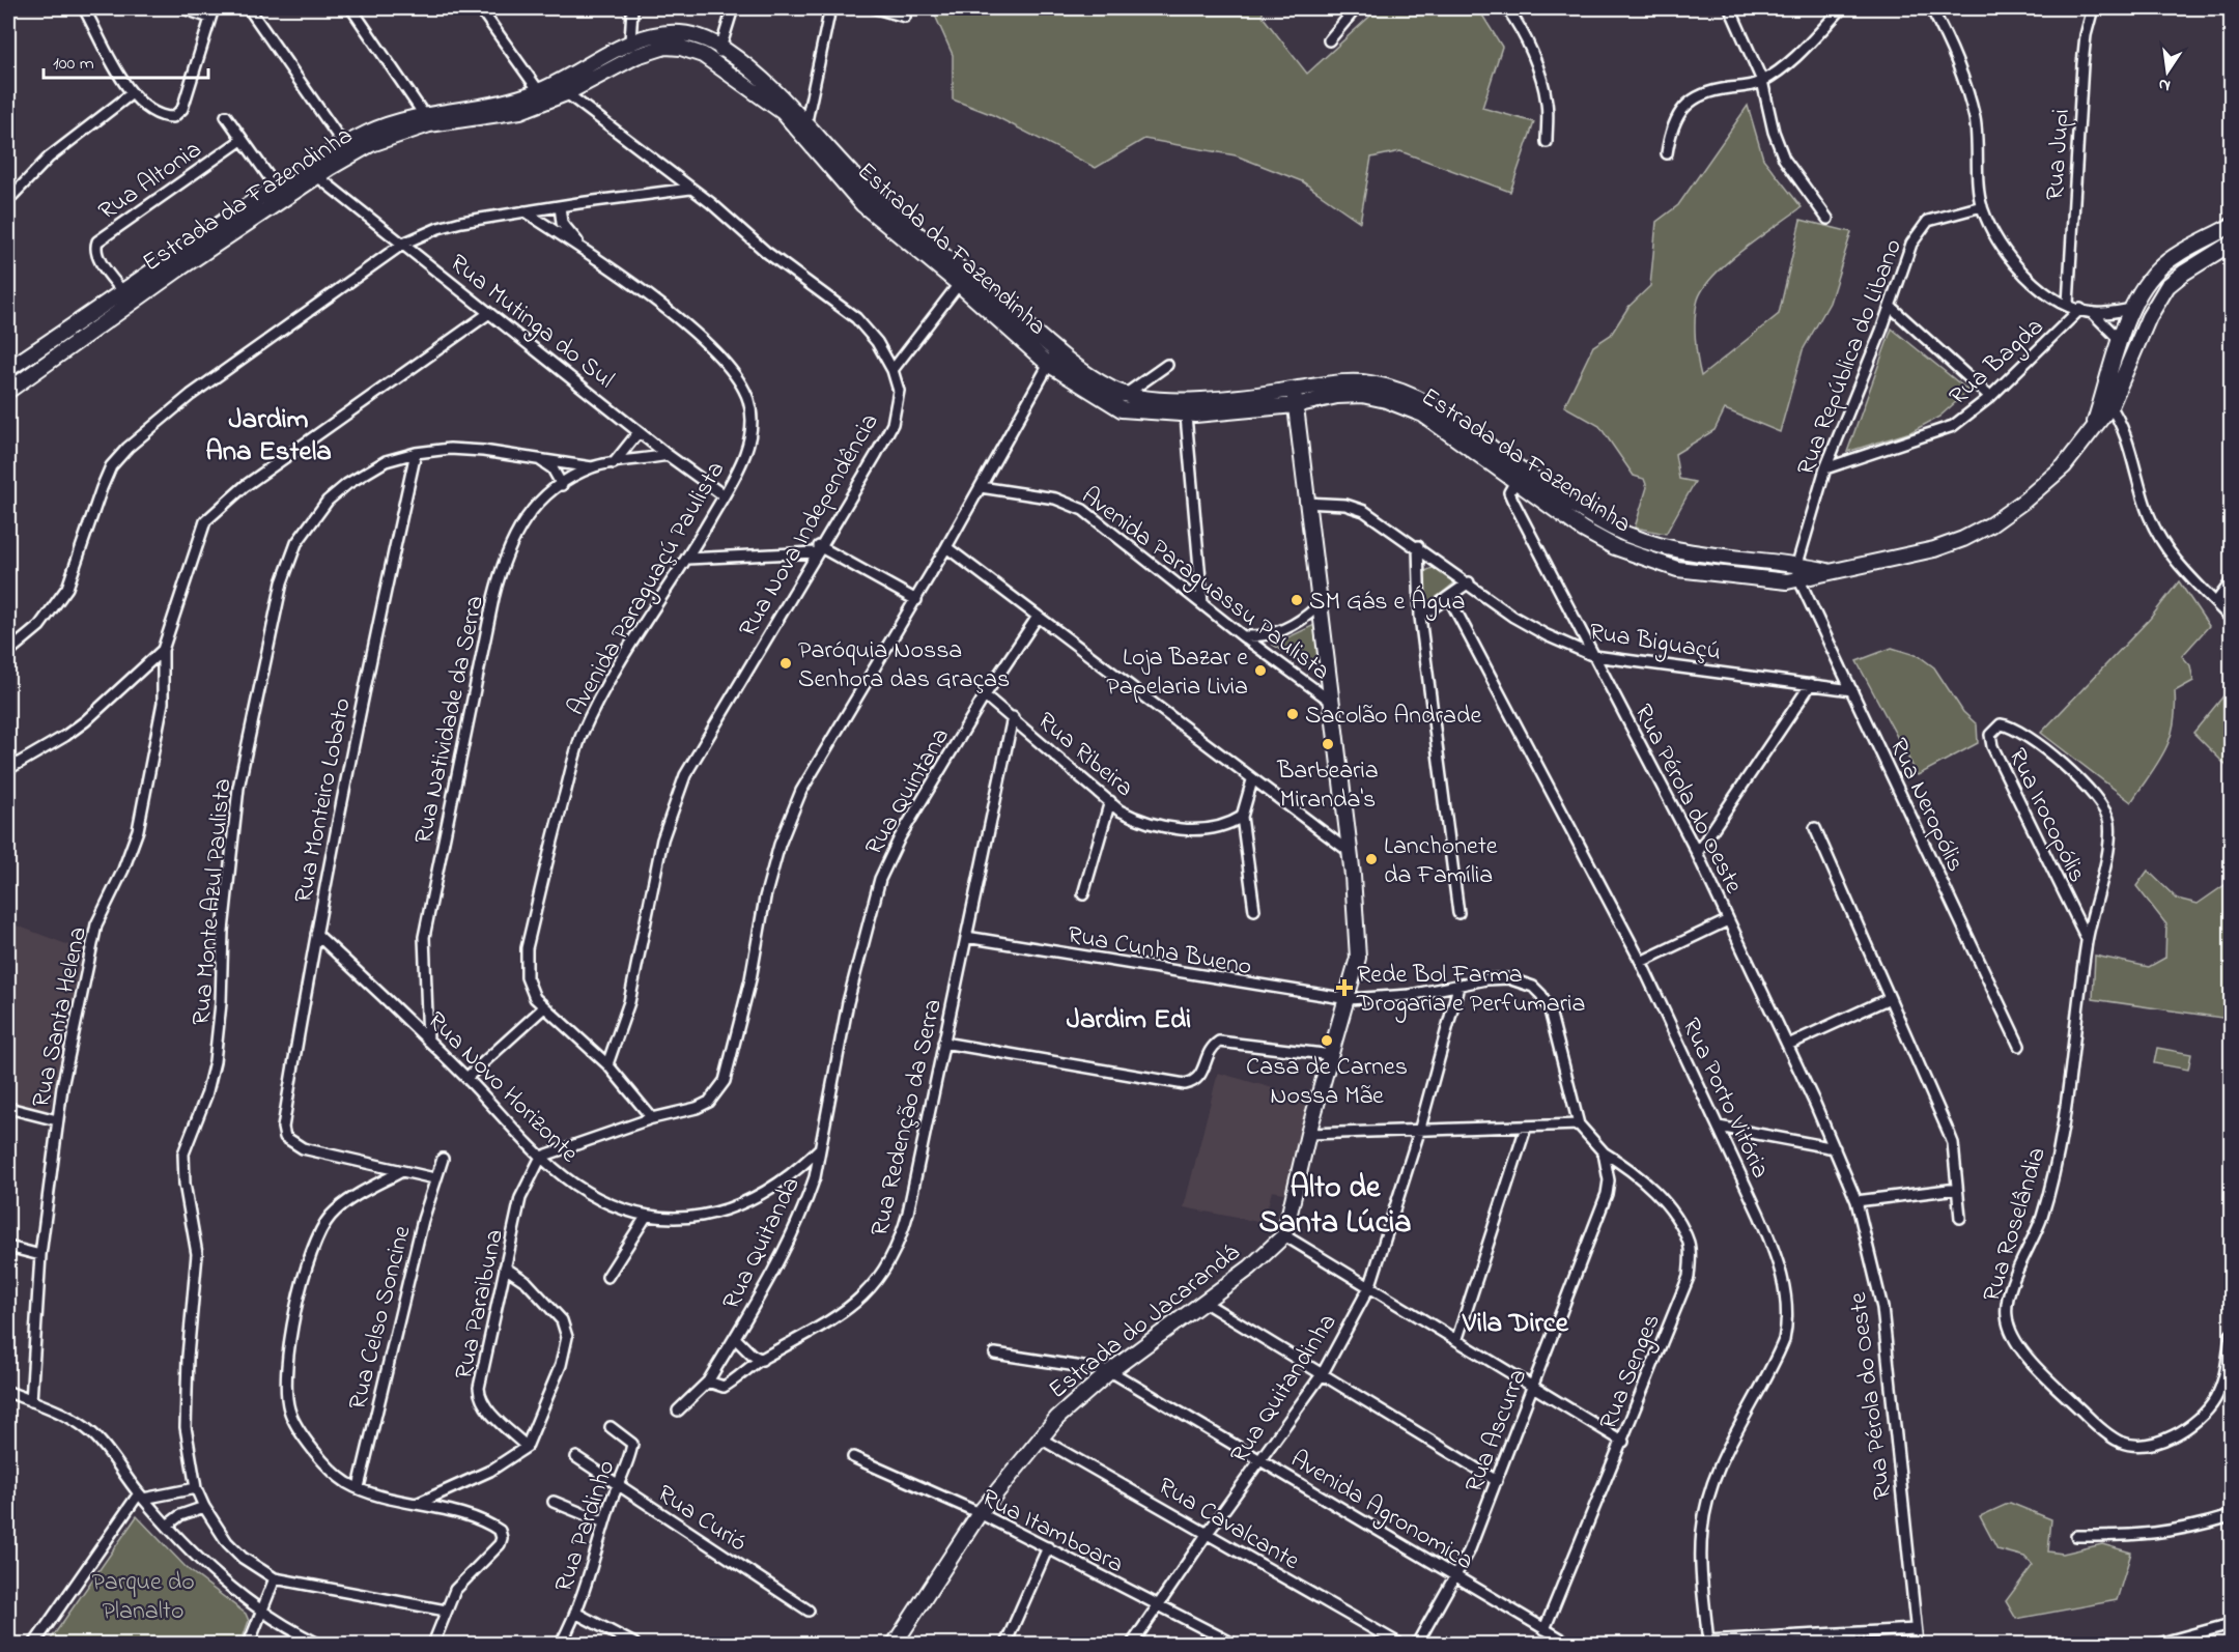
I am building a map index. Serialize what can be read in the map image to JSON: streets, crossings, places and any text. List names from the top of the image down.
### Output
{
  "streets": {
    "main road": ["Estrada da Fazendinha", "Estrada do Jacarandá"],
    "street": [
      "Rua Jupi",
      "Rua Altonia",
      "Rua Mutinga do Sul",
      "Rua República do Libano",
      "Rua Bagda",
      "Rua Nova Independência",
      "Avenida Paraguassu Paulista",
      "Avenida Paraguaçú Paulista",
      "Rua Biguaçú",
      "Rua Natividade da Serra",
      "Rua Ribeira",
      "Rua Quintana",
      "Rua Pérola do Oeste",
      "Rua Monteiro Lobato",
      "Rua Neropólis",
      "Rua Irocopólis",
      "Rua Monte Azul Paulista",
      "Rua Cunha Bueno",
      "Rua Santa Helena",
      "Rua Novo Horizonte",
      "Rua Porto Vitória",
      "Rua Redenção da Serra",
      "Rua Roselândia",
      "Rua Quitanda",
      "Rua Paraibuna",
      "Rua Celso Soncine",
      "Rua Senges",
      "Rua Quitandinha",
      "Rua Ascurra",
      "Avenida Agronomica",
      "Rua Curió",
      "Rua Cavalcante",
      "Rua Pardinho",
      "Rua Itamboara"
    ]
  },
  "crossings": [
    ["Rua Altonia", "Estrada da Fazendinha"],
    ["Estrada da Fazendinha", "Rua Mutinga do Sul"],
    ["Estrada da Fazendinha", "Rua República do Libano"],
    ["Estrada da Fazendinha", "Rua Nova Independência"],
    ["Estrada da Fazendinha", "Rua Pérola do Oeste"],
    ["Estrada da Fazendinha", "Rua Neropólis"],
    ["Rua Mutinga do Sul", "Avenida Paraguaçú Paulista"],
    ["Rua Mutinga do Sul", "Rua Natividade da Serra"],
    ["Rua República do Libano", "Rua Bagda"],
    ["Rua República do Libano", "Rua Neropólis"],
    ["Rua Nova Independência", "Avenida Paraguaçú Paulista"],
    ["Rua Biguaçú", "Rua Pérola do Oeste"],
    ["Rua Biguaçú", "Rua Neropólis"],
    ["Rua Natividade da Serra", "Rua Monte Azul Paulista"],
    ["Rua Natividade da Serra", "Rua Novo Horizonte"],
    ["Rua Ribeira", "Rua Quintana"],
    ["Rua Ribeira", "Rua Redenção da Serra"],
    ["Rua Quintana", "Rua Quitanda"],
    ["Rua Monteiro Lobato", "Rua Monte Azul Paulista"],
    ["Rua Monteiro Lobato", "Rua Novo Horizonte"],
    ["Rua Irocopólis", "Rua Roselândia"],
    ["Rua Cunha Bueno", "Rua Redenção da Serra"],
    ["Rua Cunha Bueno", "Rua Quitandinha"],
    ["Rua Novo Horizonte", "Rua Quitanda"],
    ["Rua Novo Horizonte", "Rua Paraibuna"],
    ["Rua Redenção da Serra", "Rua Quitanda"],
    ["Estrada do Jacarandá", "Avenida Agronomica"],
    ["Estrada do Jacarandá", "Rua Cavalcante"],
    ["Estrada do Jacarandá", "Rua Itamboara"],
    ["Rua Senges", "Rua Ascurra"],
    ["Rua Senges", "Avenida Agronomica"],
    ["Rua Quitandinha", "Avenida Agronomica"],
    ["Rua Quitandinha", "Rua Cavalcante"],
    ["Rua Quitandinha", "Rua Itamboara"],
    ["Rua Ascurra", "Avenida Agronomica"],
    ["Rua Curió", "Rua Pardinho"]
  ],
  "districts": [
    "Jardim Ana Estela",
    "Jardim Edi",
    "Alto de Santa Lúcia",
    "Vila Dirce"
  ],
  "parks": ["Parque do Planalto"],
  "places": {
    "other": [
      "SM Gás e Água",
      "Paróquia Nossa Senhora das Graças",
      "Loja Bazar e Papelaria Livia",
      "Sacolão Andrade",
      "Barbearia Miranda's",
      "Lanchonete da Família",
      "Casa de Carnes Nossa Mãe"
    ],
    "health": ["Rede Bol Farma Drogaria e Perfumaria"]
  },
  "scale_bar": "100 m",
  "north": "bottom"
}
